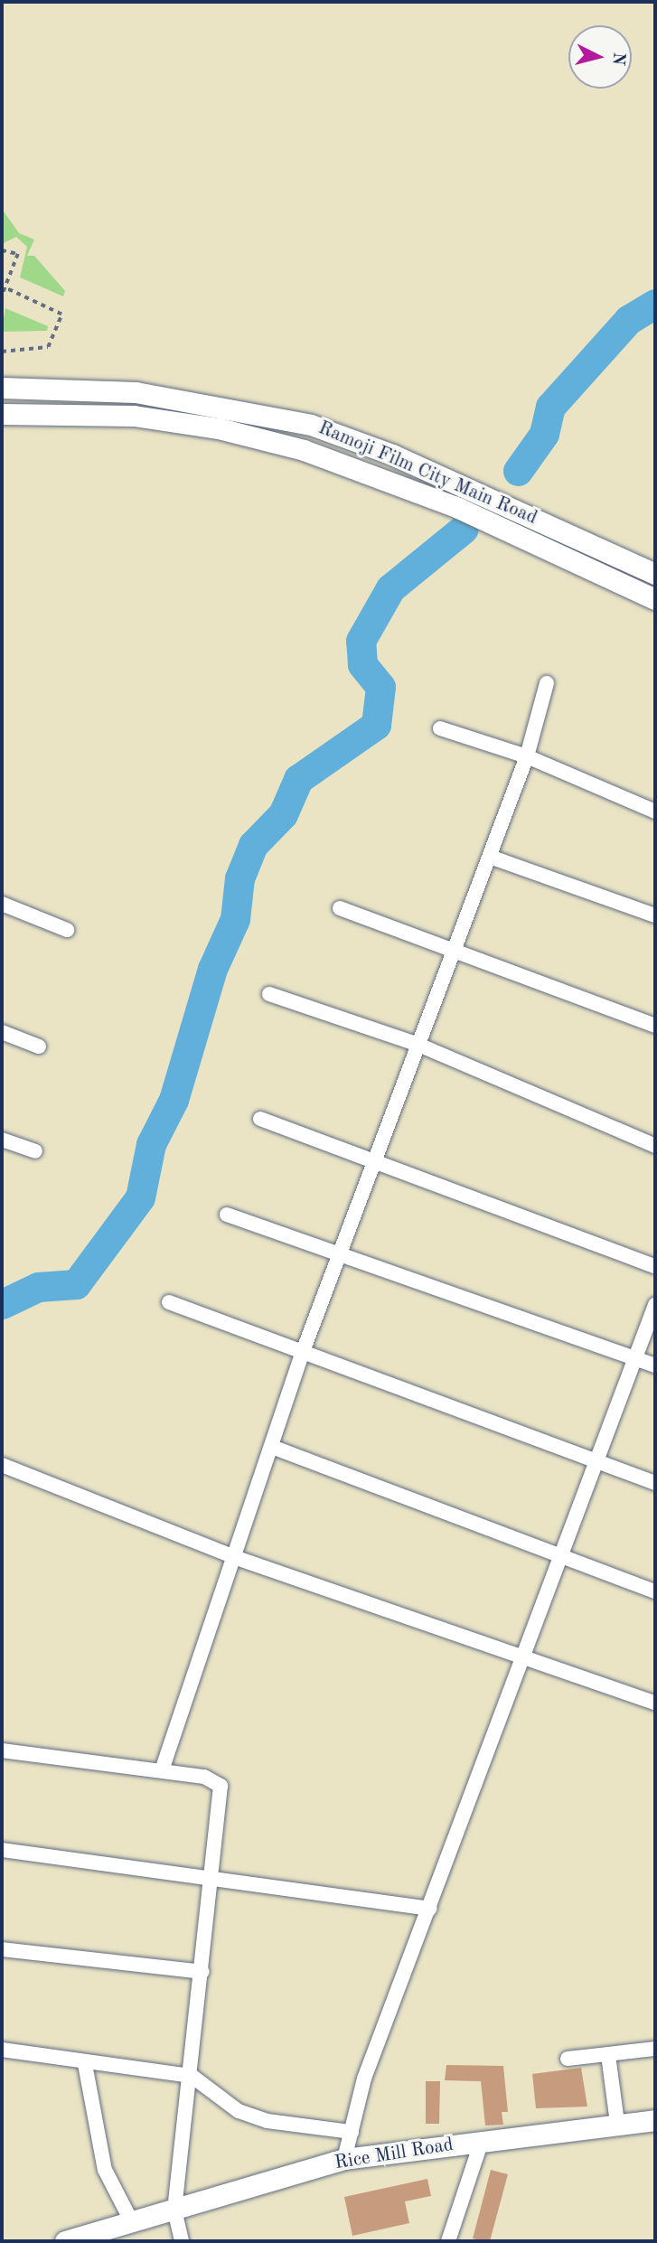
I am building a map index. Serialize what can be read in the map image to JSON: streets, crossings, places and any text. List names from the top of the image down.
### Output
{
  "streets": {
    "street": ["Ramoji Film City Main Road", "Rice Mill Road"]
  },
  "north": "right"
}
